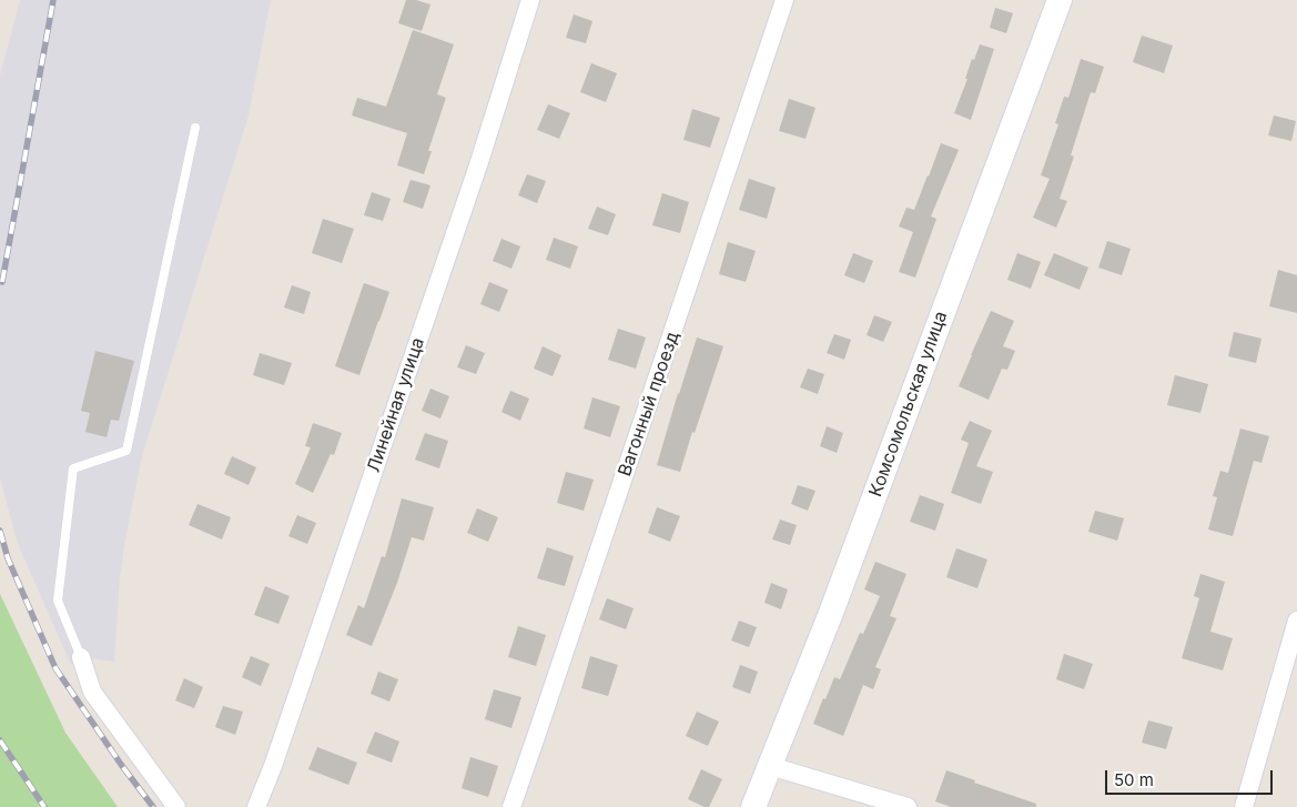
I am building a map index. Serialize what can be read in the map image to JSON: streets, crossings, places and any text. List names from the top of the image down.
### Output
{
  "streets": {
    "main road": ["Комсомольская улица"],
    "street": ["Вагонный проезд", "Линейная улица"]
  },
  "scale_bar": "50 m"
}
